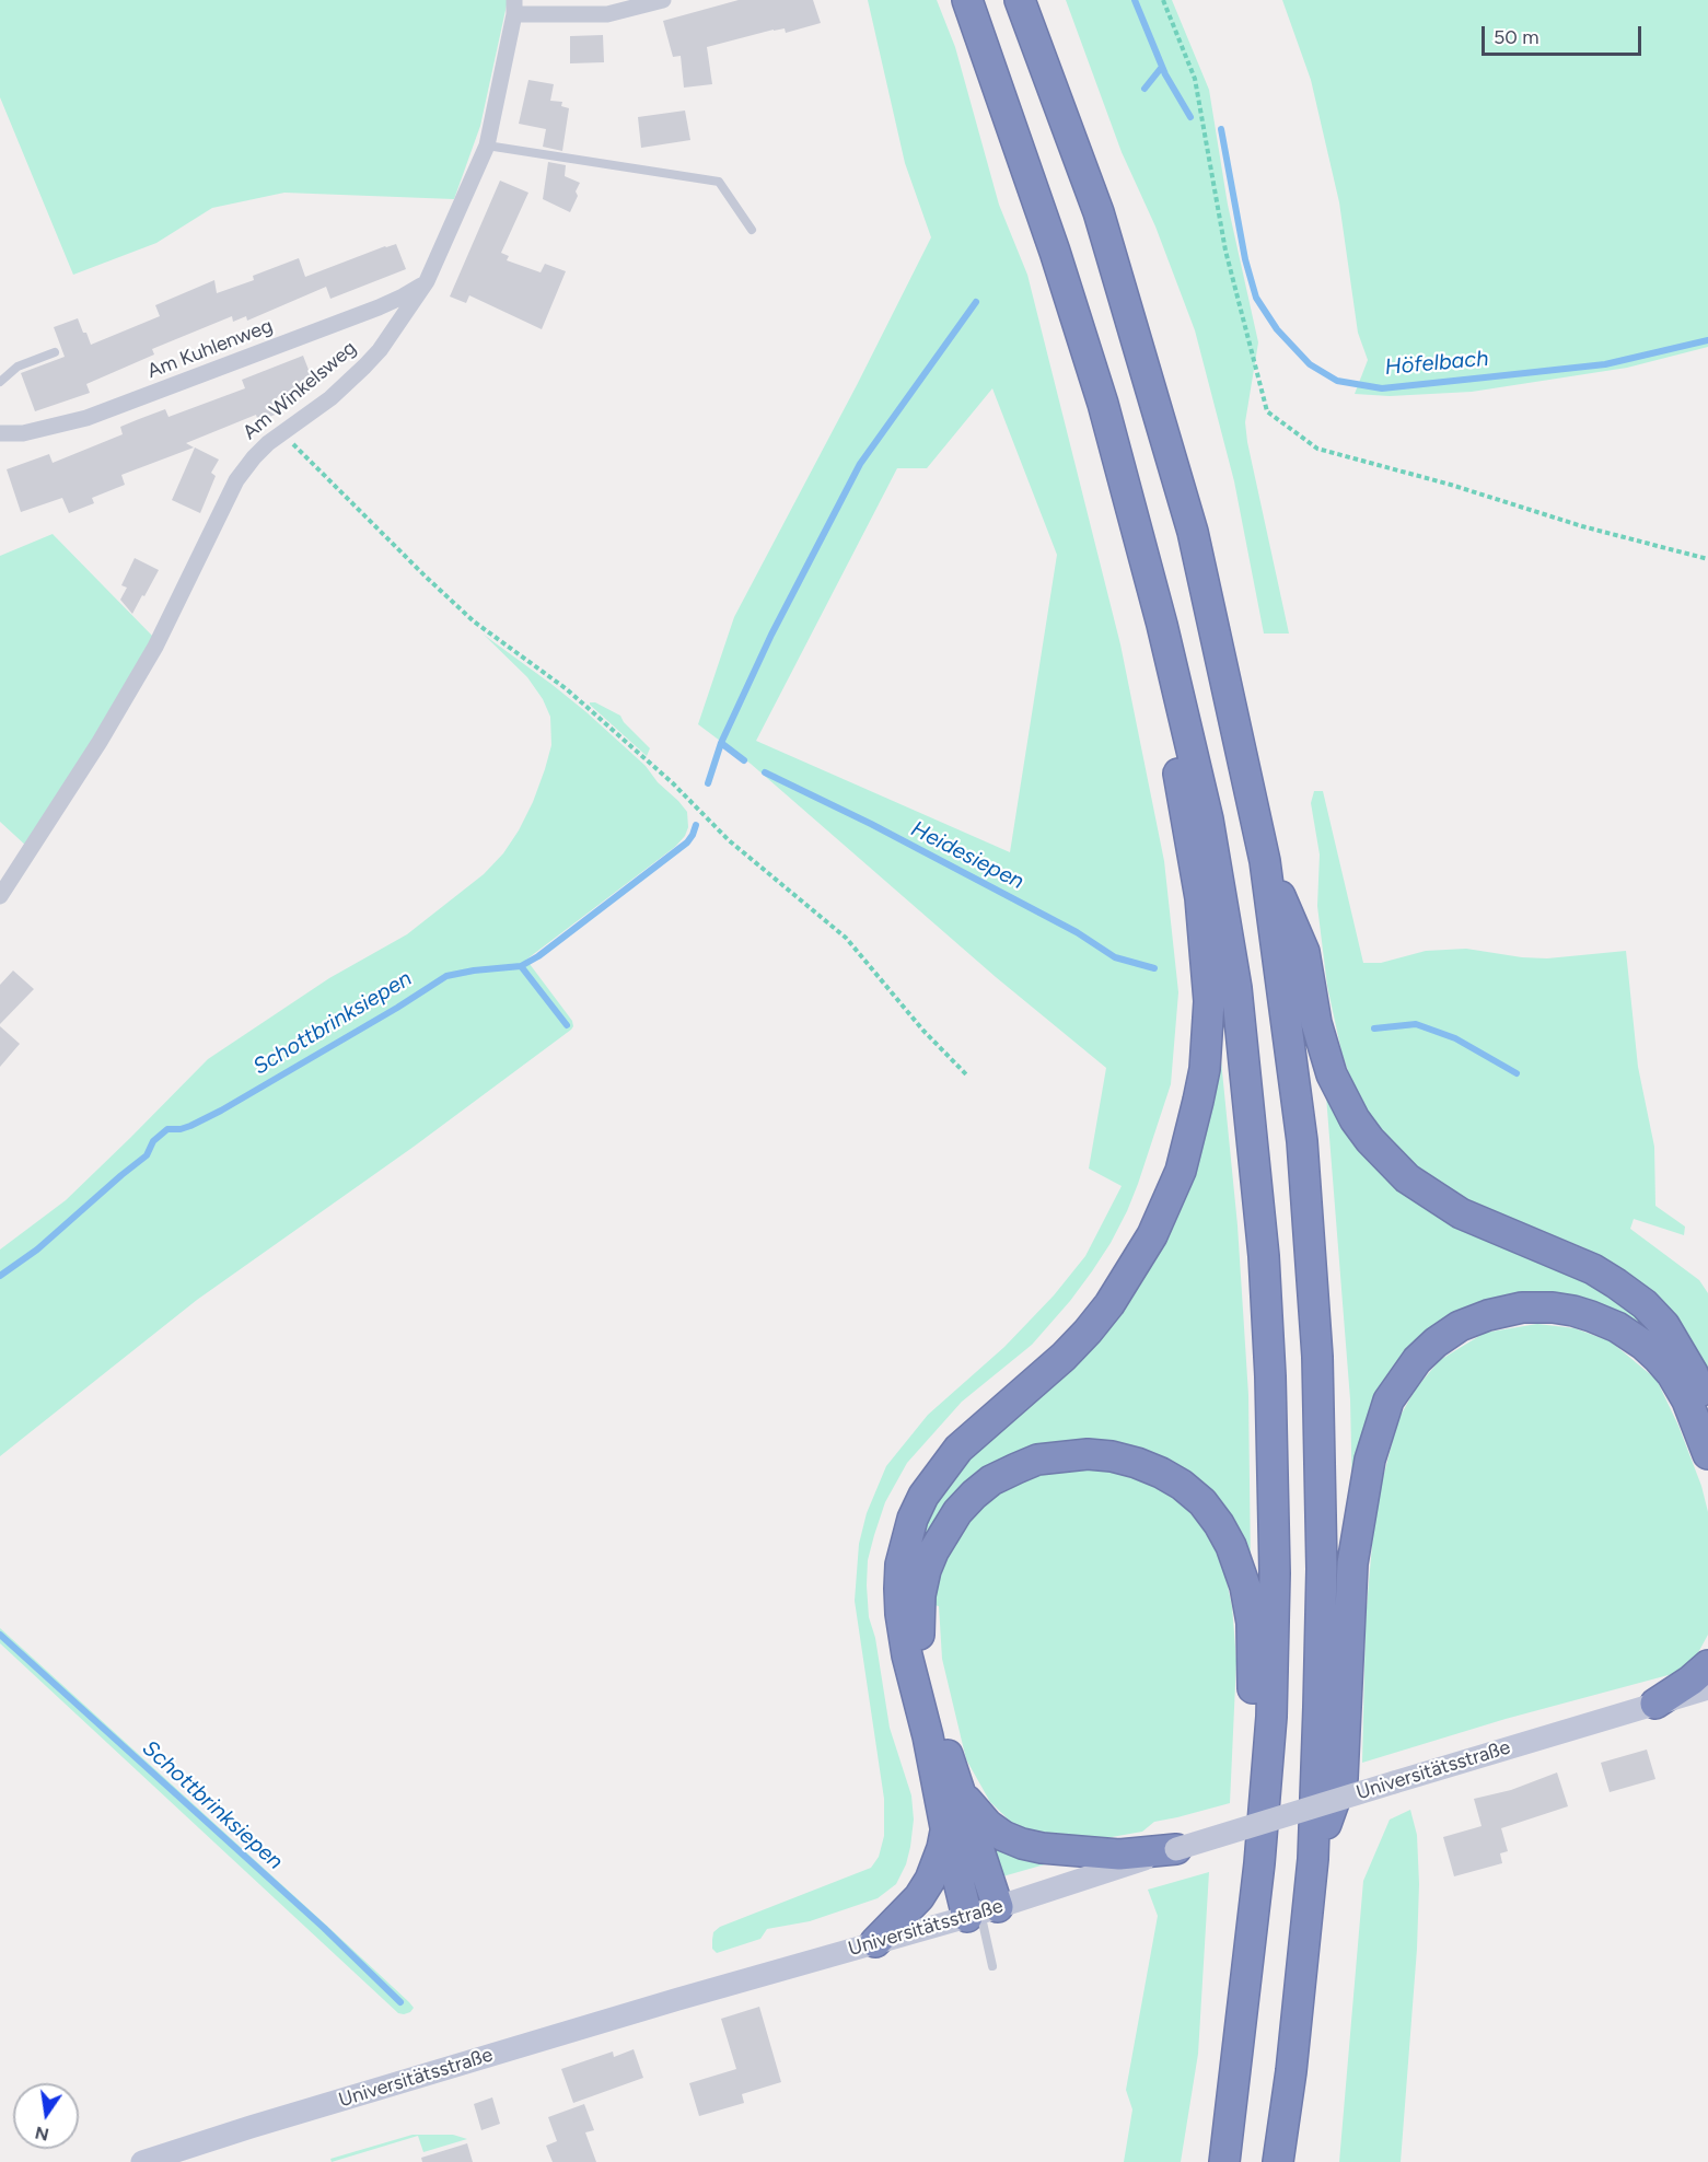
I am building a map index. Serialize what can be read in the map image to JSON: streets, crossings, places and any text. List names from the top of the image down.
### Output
{
  "streets": {
    "main road": ["Universitätsstraße"],
    "street": ["Am Kuhlenweg", "Am Winkelsweg"]
  },
  "crossings": [
    ["Am Kuhlenweg", "Am Winkelsweg"]
  ],
  "water": ["Höfelbach", "Heidesiepen", "Schottbrinksiepen"],
  "scale_bar": "50 m",
  "north": "bottom"
}
